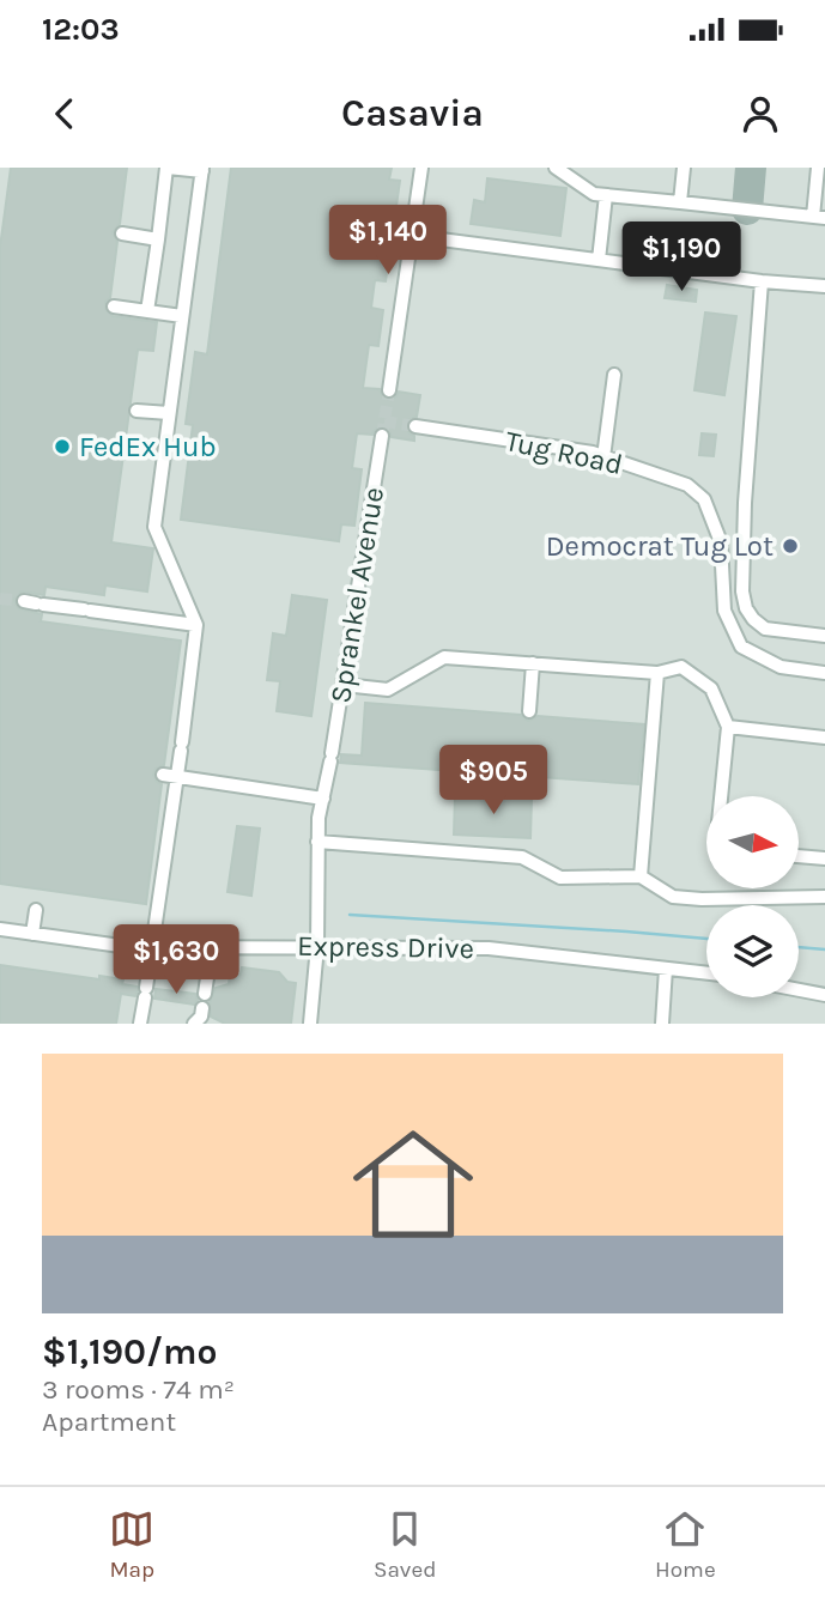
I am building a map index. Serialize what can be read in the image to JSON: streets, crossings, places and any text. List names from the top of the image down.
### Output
{
  "streets": {
    "street": ["Tug Road", "Sprankel Avenue", "Express Drive"]
  },
  "crossings": [
    ["Sprankel Avenue", "Express Drive"]
  ],
  "places": ["FedEx Hub", "Democrat Tug Lot"],
  "north": "right",
  "page": {
    "status": "12:03",
    "header": "Casavia",
    "price": [
      "$1,140",
      "$1,190",
      "$905",
      "$1,630"
    ],
    "list": [
      {
        "name": "$1,190/mo",
        "note": "3 rooms · 74 m² · Apartment"
      }
    ],
    "tabs": ["Map", "Saved", "Home"]
  }
}
